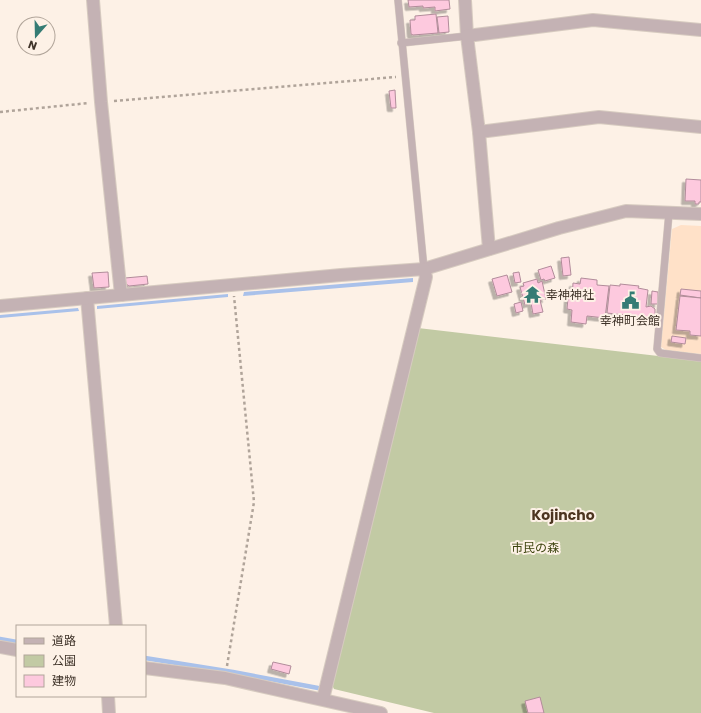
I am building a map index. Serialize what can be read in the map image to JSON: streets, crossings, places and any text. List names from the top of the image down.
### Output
{
  "districts": ["Kojincho"],
  "parks": ["市民の森"],
  "places": {
    "temple": ["幸神神社"],
    "public building": ["幸神町会館"]
  },
  "legend": ["道路", "公園", "建物"],
  "north": "bottom"
}
